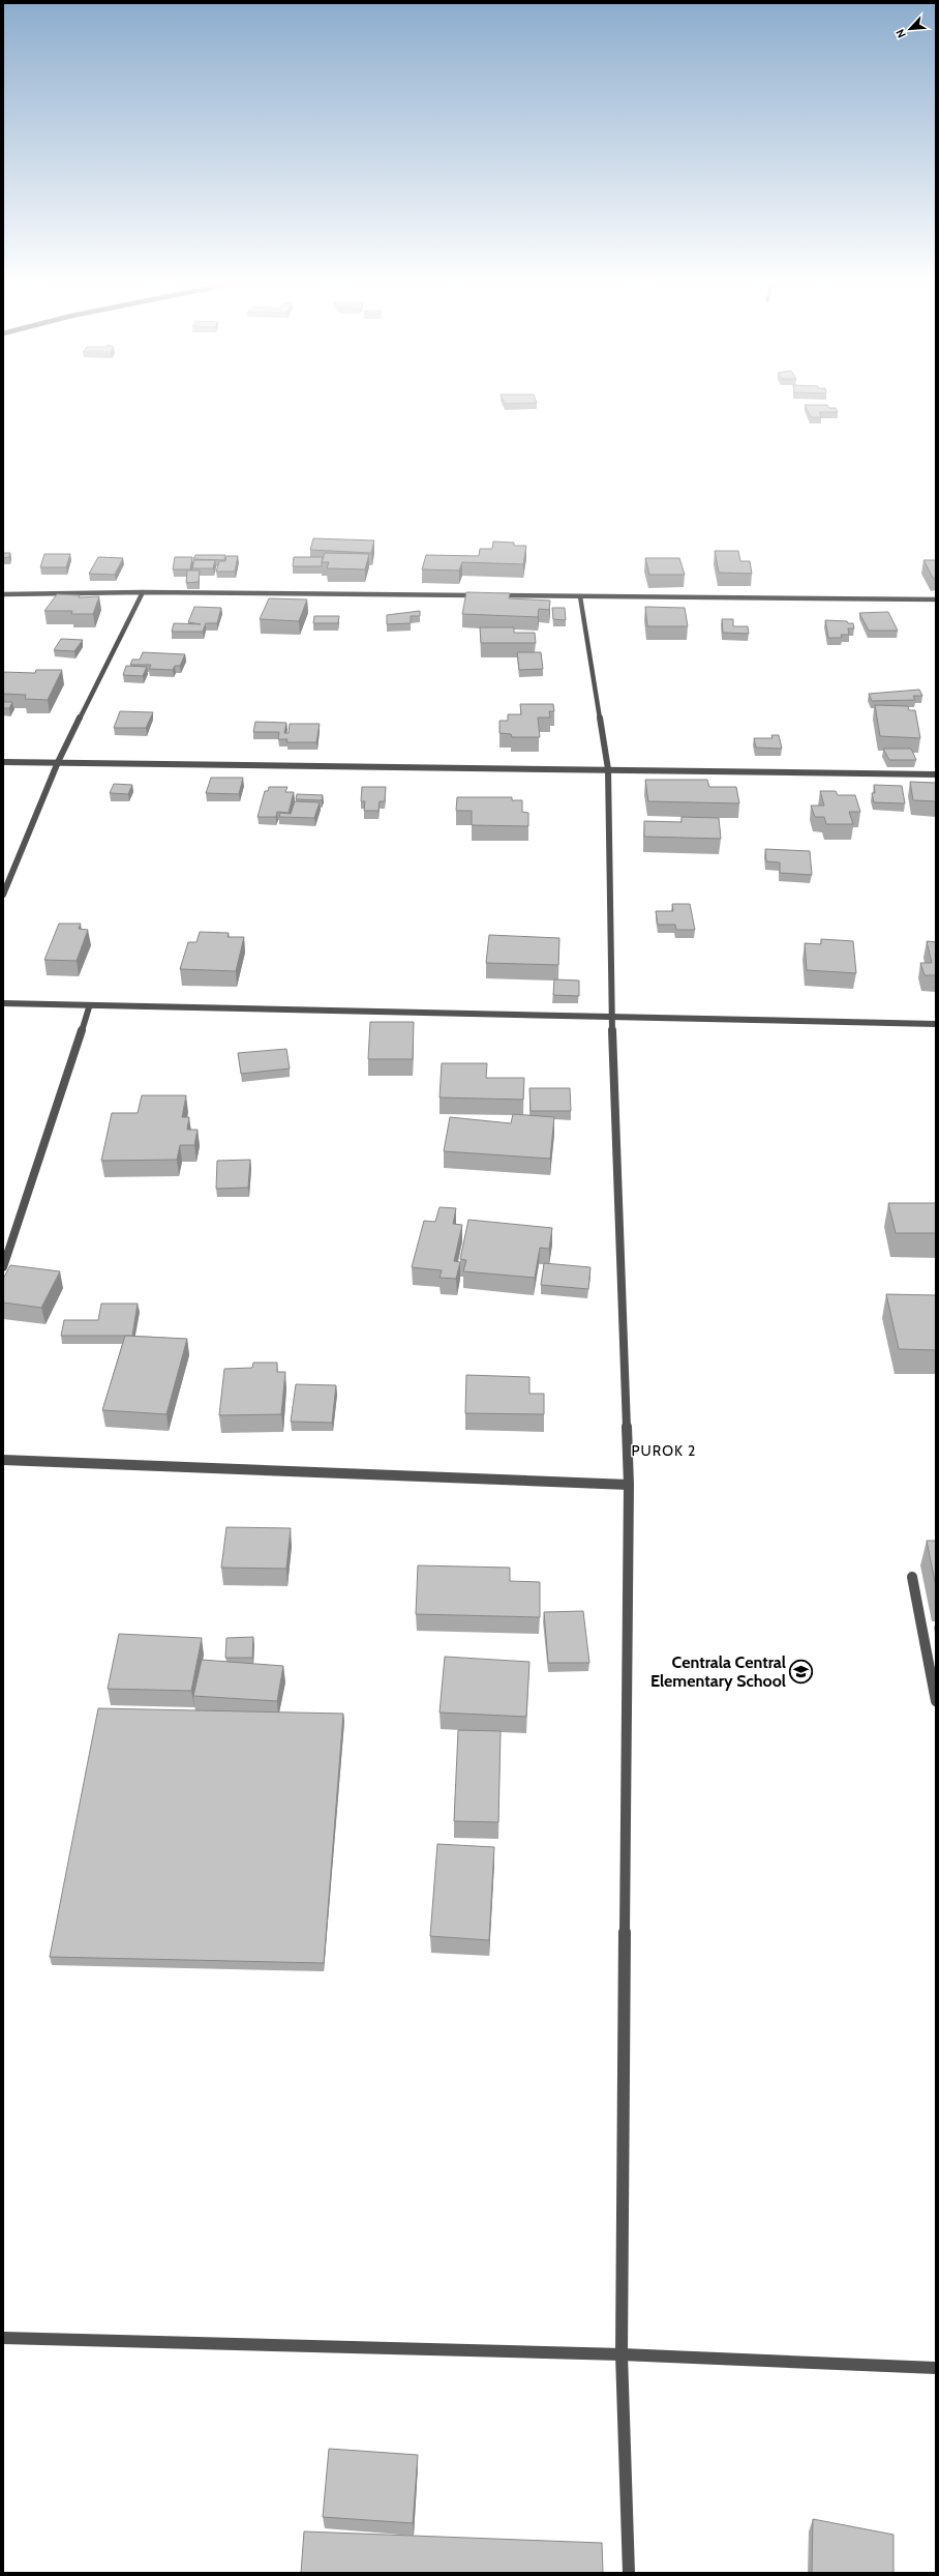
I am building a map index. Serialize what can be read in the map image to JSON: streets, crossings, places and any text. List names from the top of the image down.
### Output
{
  "districts": ["PUROK 2"],
  "places": {
    "school or university": ["Centrala Central Elementary School"]
  },
  "north": "bottom left"
}
